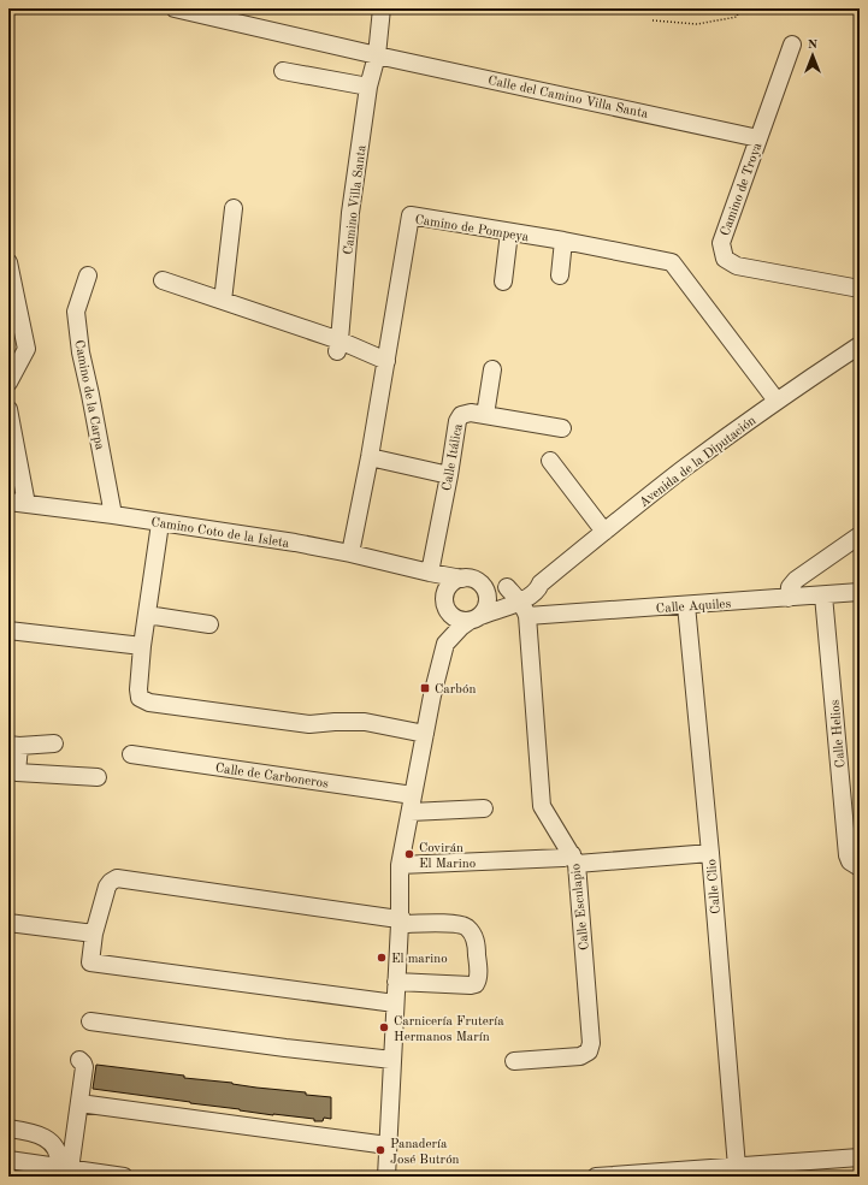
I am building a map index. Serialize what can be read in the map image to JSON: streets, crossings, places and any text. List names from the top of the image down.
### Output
{
  "streets": {
    "street": [
      "Calle del Camino Villa Santa",
      "Camino de Troya",
      "Camino Villa Santa",
      "Camino de Pompeya",
      "Camino de la Carpa",
      "Calle Itálica",
      "Avenida de la Diputación",
      "Camino Coto de la Isleta",
      "Calle Aquiles",
      "Calle Helios",
      "Calle de Carboneros",
      "Calle Clio",
      "Calle Esculapio"
    ]
  },
  "crossings": [
    ["Calle del Camino Villa Santa", "Camino de Troya"],
    ["Calle del Camino Villa Santa", "Camino Villa Santa"],
    ["Camino de Pompeya", "Avenida de la Diputación"],
    ["Camino de Pompeya", "Camino Coto de la Isleta"],
    ["Camino de la Carpa", "Camino Coto de la Isleta"],
    ["Calle Itálica", "Camino Coto de la Isleta"],
    ["Avenida de la Diputación", "Camino Coto de la Isleta"],
    ["Avenida de la Diputación", "Calle Aquiles"],
    ["Avenida de la Diputación", "Calle de Carboneros"],
    ["Avenida de la Diputación", "Calle Esculapio"],
    ["Calle Aquiles", "Calle Helios"],
    ["Calle Aquiles", "Calle Clio"],
    ["Calle Aquiles", "Calle Esculapio"]
  ],
  "places": {
    "transit": ["Carbón"],
    "other": [
      "Covirán El Marino",
      "El marino",
      "Carnicería Frutería Hermanos Marín",
      "Panadería José Butrón"
    ]
  },
  "north": "top"
}
